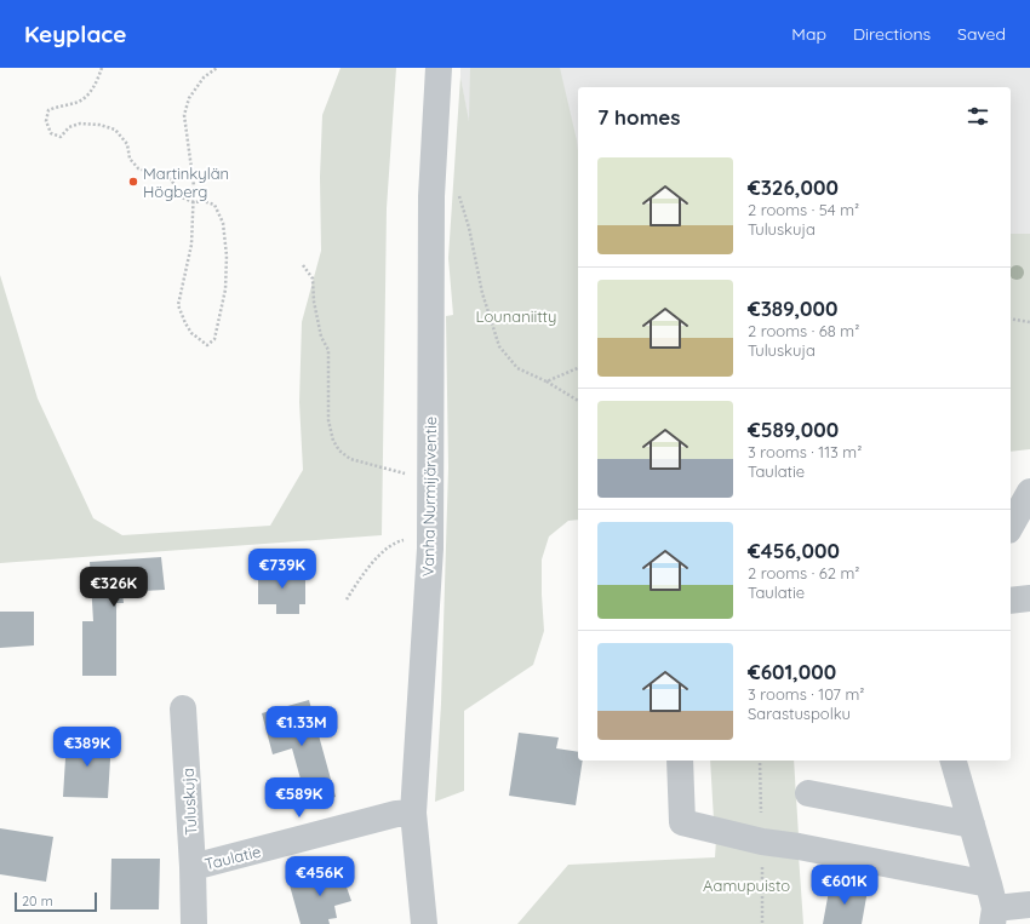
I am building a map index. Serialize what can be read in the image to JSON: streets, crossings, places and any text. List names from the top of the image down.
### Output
{
  "streets": {
    "street": ["Vanha Nurmijärventie", "Tuluskuja", "Taulatie"]
  },
  "crossings": [
    ["Vanha Nurmijärventie", "Taulatie"],
    ["Tuluskuja", "Taulatie"]
  ],
  "parks": ["Lounaniitty", "Aamupuisto"],
  "places": ["Martinkylän Högberg"],
  "scale_bar": "20 m",
  "page": {
    "header": "Keyplace",
    "nav": ["Map", "Directions", "Saved"],
    "heading": "7 homes",
    "list": [
      {
        "name": "€326,000",
        "note": "2 rooms · 54 m² · Tuluskuja"
      },
      {
        "name": "€389,000",
        "note": "2 rooms · 68 m² · Tuluskuja"
      },
      {
        "name": "€589,000",
        "note": "3 rooms · 113 m² · Taulatie"
      },
      {
        "name": "€456,000",
        "note": "2 rooms · 62 m² · Taulatie"
      },
      {
        "name": "€601,000",
        "note": "3 rooms · 107 m² · Sarastuspolku"
      }
    ],
    "price": [
      "€739K",
      "€326K",
      "€1.33M",
      "€389K",
      "€589K",
      "€456K",
      "€601K"
    ],
    "scale": "20 m"
  }
}
